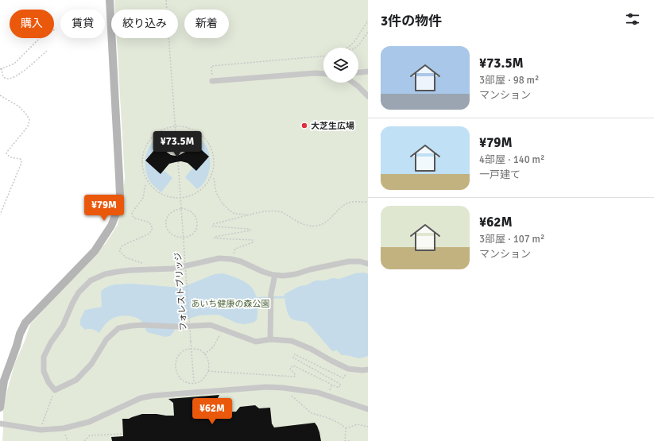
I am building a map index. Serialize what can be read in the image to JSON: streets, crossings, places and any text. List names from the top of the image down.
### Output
{
  "streets": {
    "path": ["フォレストブリッジ"]
  },
  "parks": ["あいち健康の森公園"],
  "places": ["大芝生広場"],
  "page": {
    "heading": "3件の物件",
    "chip": [
      "購入",
      "賃貸",
      "絞り込み",
      "新着"
    ],
    "list": [
      {
        "name": "¥73.5M",
        "note": "3部屋 · 98 m² · マンション"
      },
      {
        "name": "¥79M",
        "note": "4部屋 · 140 m² · 一戸建て"
      },
      {
        "name": "¥62M",
        "note": "3部屋 · 107 m² · マンション"
      }
    ],
    "price": ["¥73.5M", "¥79M", "¥62M"]
  }
}
